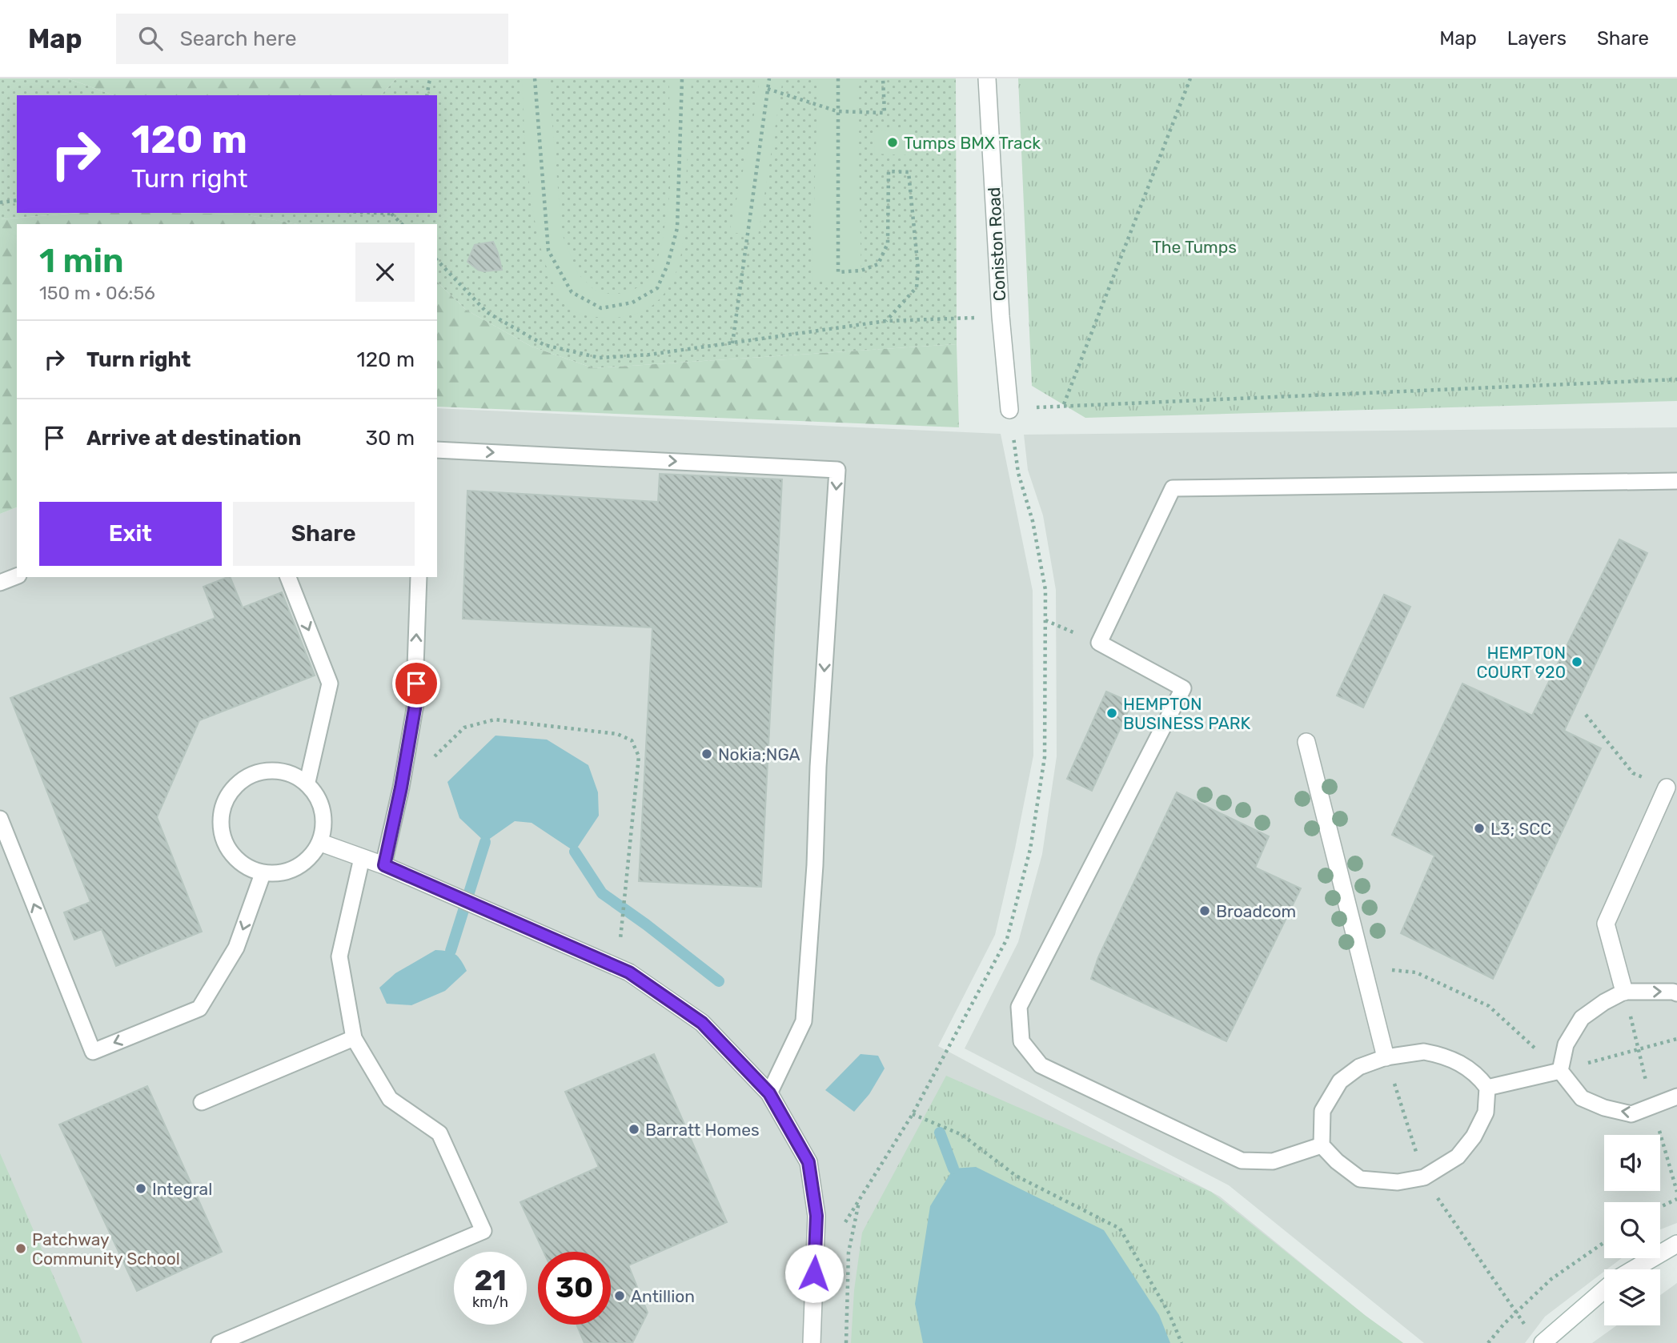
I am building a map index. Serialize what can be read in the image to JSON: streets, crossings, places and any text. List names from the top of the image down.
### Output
{
  "streets": {
    "street": ["Coniston Road"]
  },
  "parks": ["The Tumps"],
  "places": [
    "Tumps BMX Track",
    "HEMPTON COURT 920",
    "HEMPTON BUSINESS PARK",
    "Nokia;NGA",
    "L3; SCC",
    "Broadcom",
    "Barratt Homes",
    "Integral",
    "Patchway Community School",
    "Antillion"
  ],
  "page": {
    "header": "Map",
    "search": "Search here",
    "nav": ["Map", "Layers", "Share"],
    "turn": ["120 m", "Turn right"],
    "heading": ["1 min", "150 m · 06:56"],
    "list": [
      {
        "name": "Turn right",
        "value": "120 m"
      },
      {
        "name": "Arrive at destination",
        "value": "30 m"
      }
    ],
    "buttons": ["Exit", "Share"],
    "speed": "21 km/h",
    "limit": "30"
  }
}
